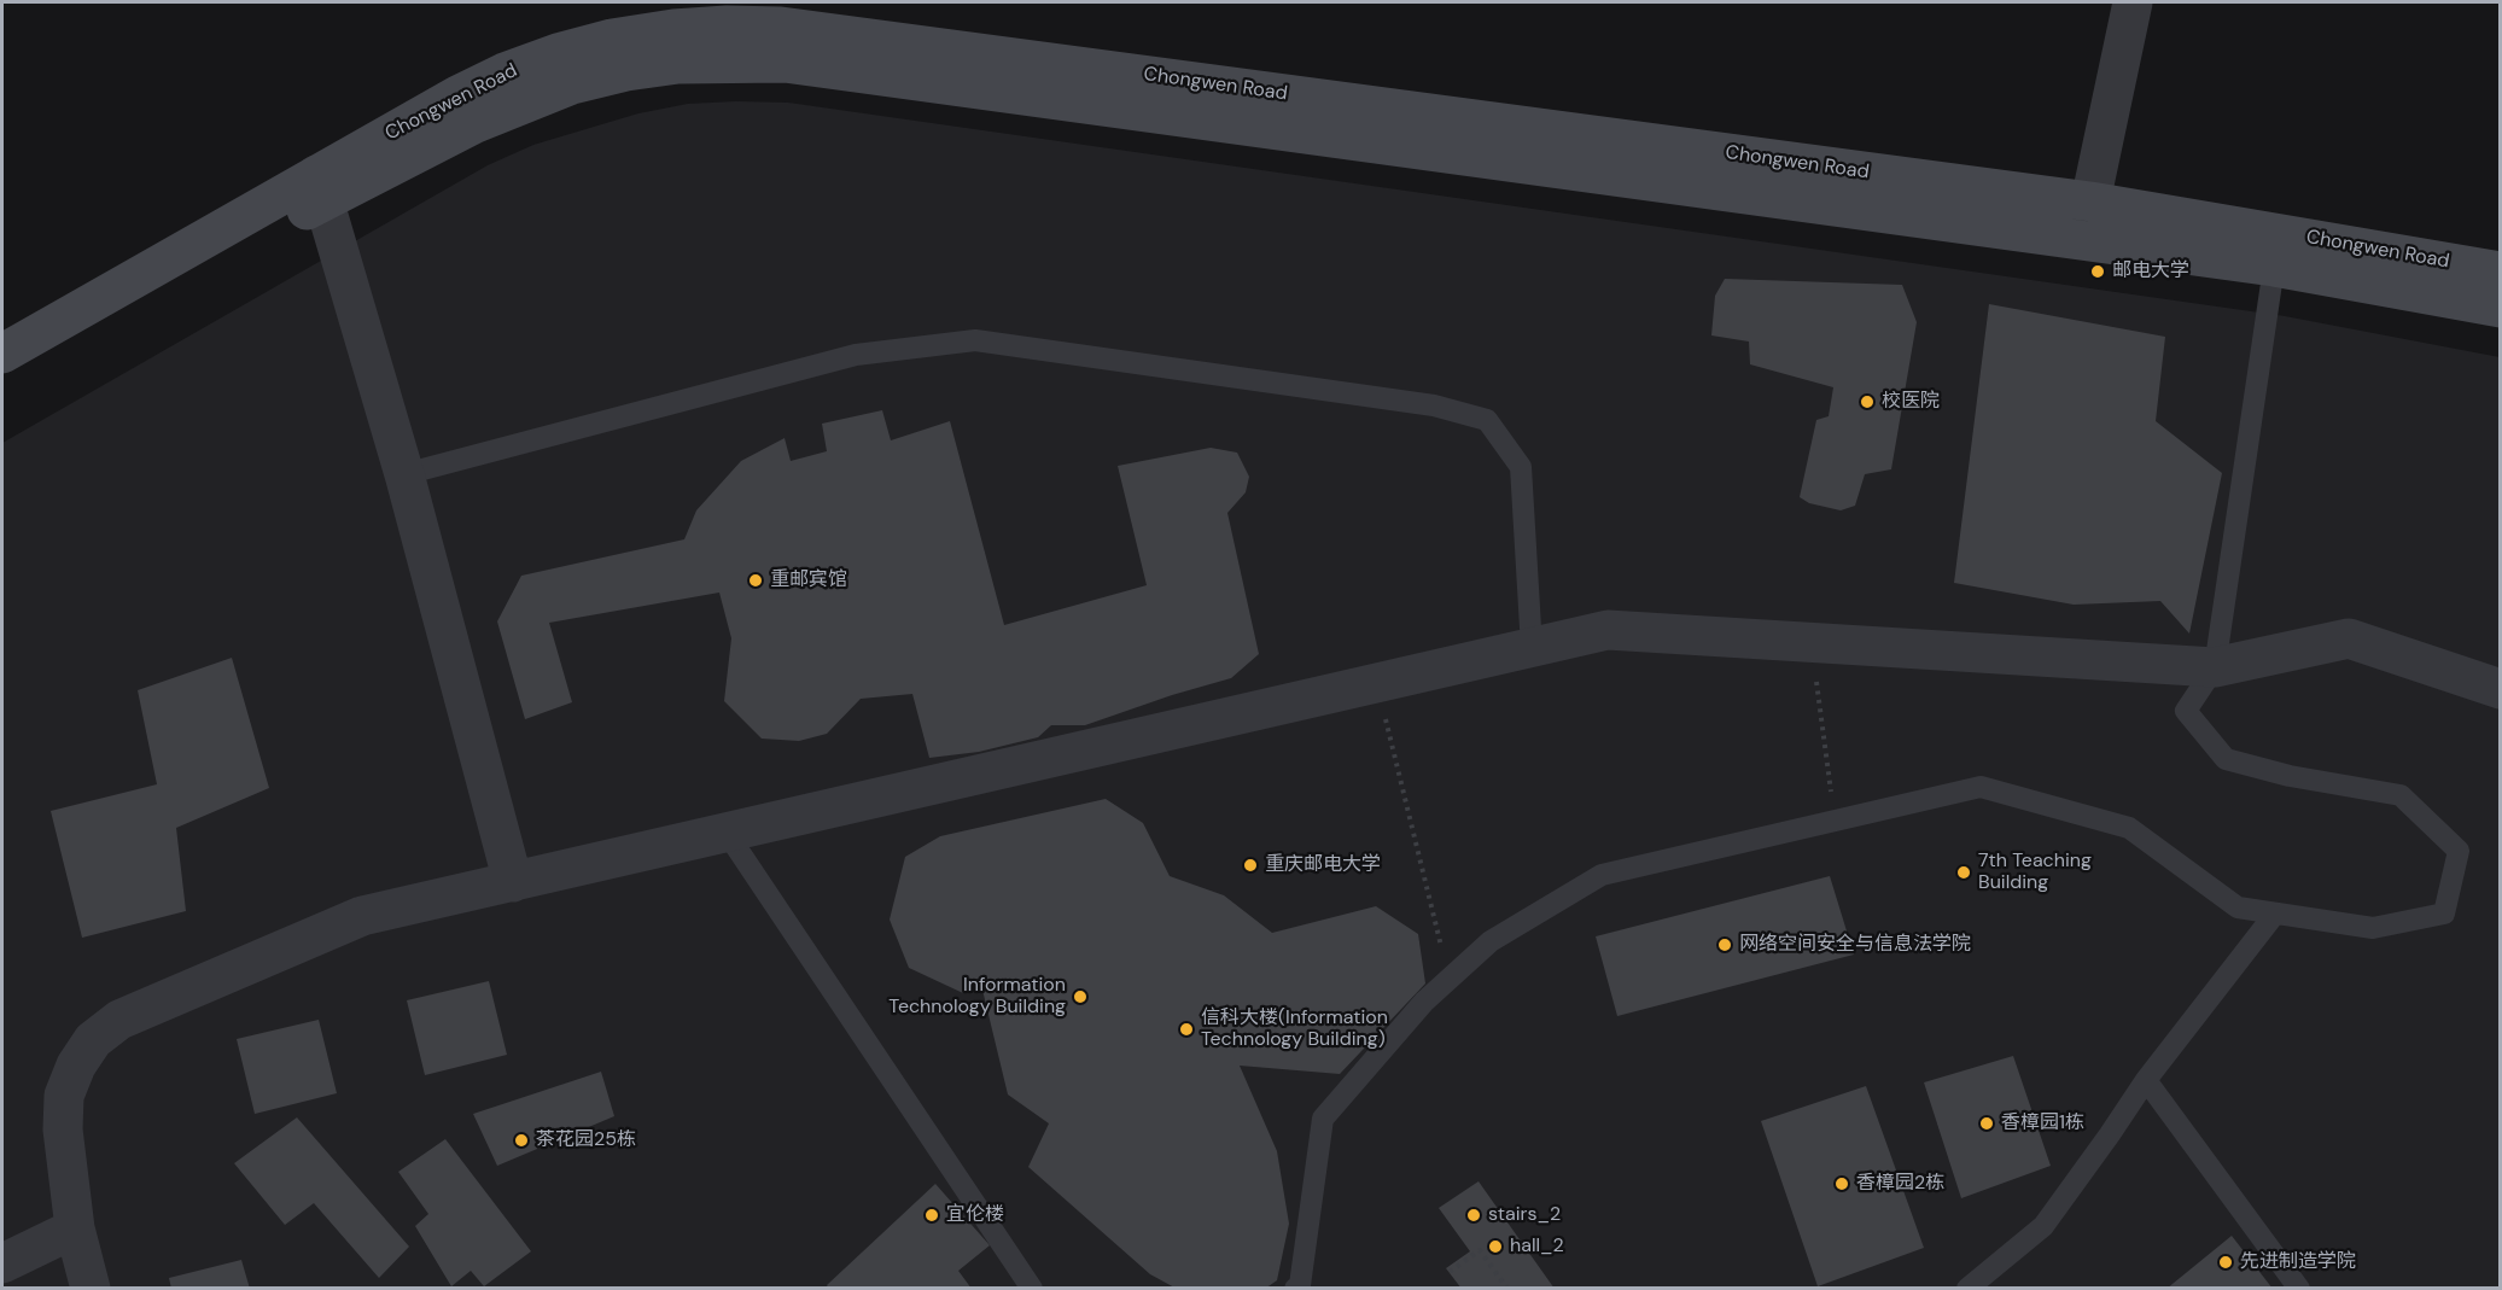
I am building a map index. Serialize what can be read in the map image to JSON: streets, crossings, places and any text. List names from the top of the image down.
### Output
{
  "streets": {
    "main road": ["Chongwen Road"]
  },
  "places": [
    "邮电大学",
    "校医院",
    "重邮宾馆",
    "重庆邮电大学",
    "7th Teaching Building",
    "网络空间安全与信息法学院",
    "Information Technology Building",
    "信科大楼(Information Technology Building)",
    "香樟园1栋",
    "茶花园25栋",
    "香樟园2栋",
    "宜伦楼",
    "stairs_2",
    "hall_2",
    "先进制造学院"
  ]
}
